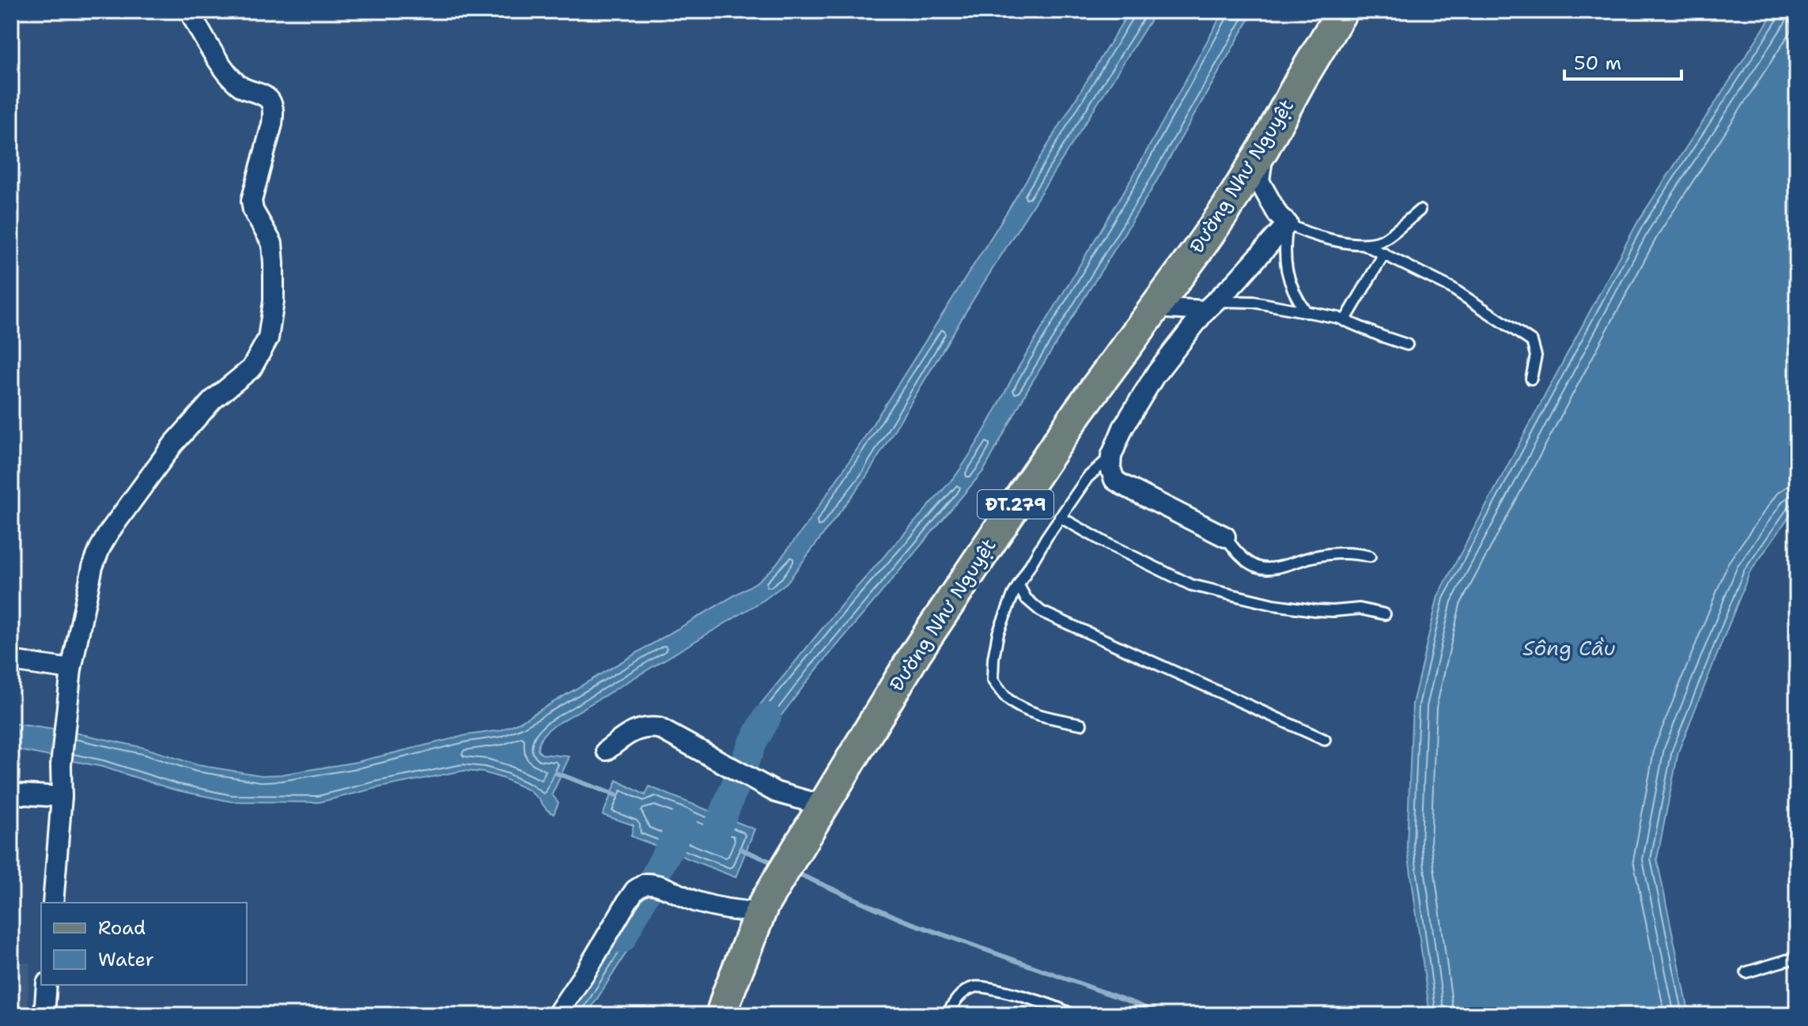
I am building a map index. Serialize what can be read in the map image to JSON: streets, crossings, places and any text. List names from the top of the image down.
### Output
{
  "streets": {
    "main road": ["Đường Như Nguyệt", "ĐT.279"]
  },
  "water": ["Sông Cầu"],
  "legend": ["Road", "Water"],
  "scale_bar": "50 m"
}
